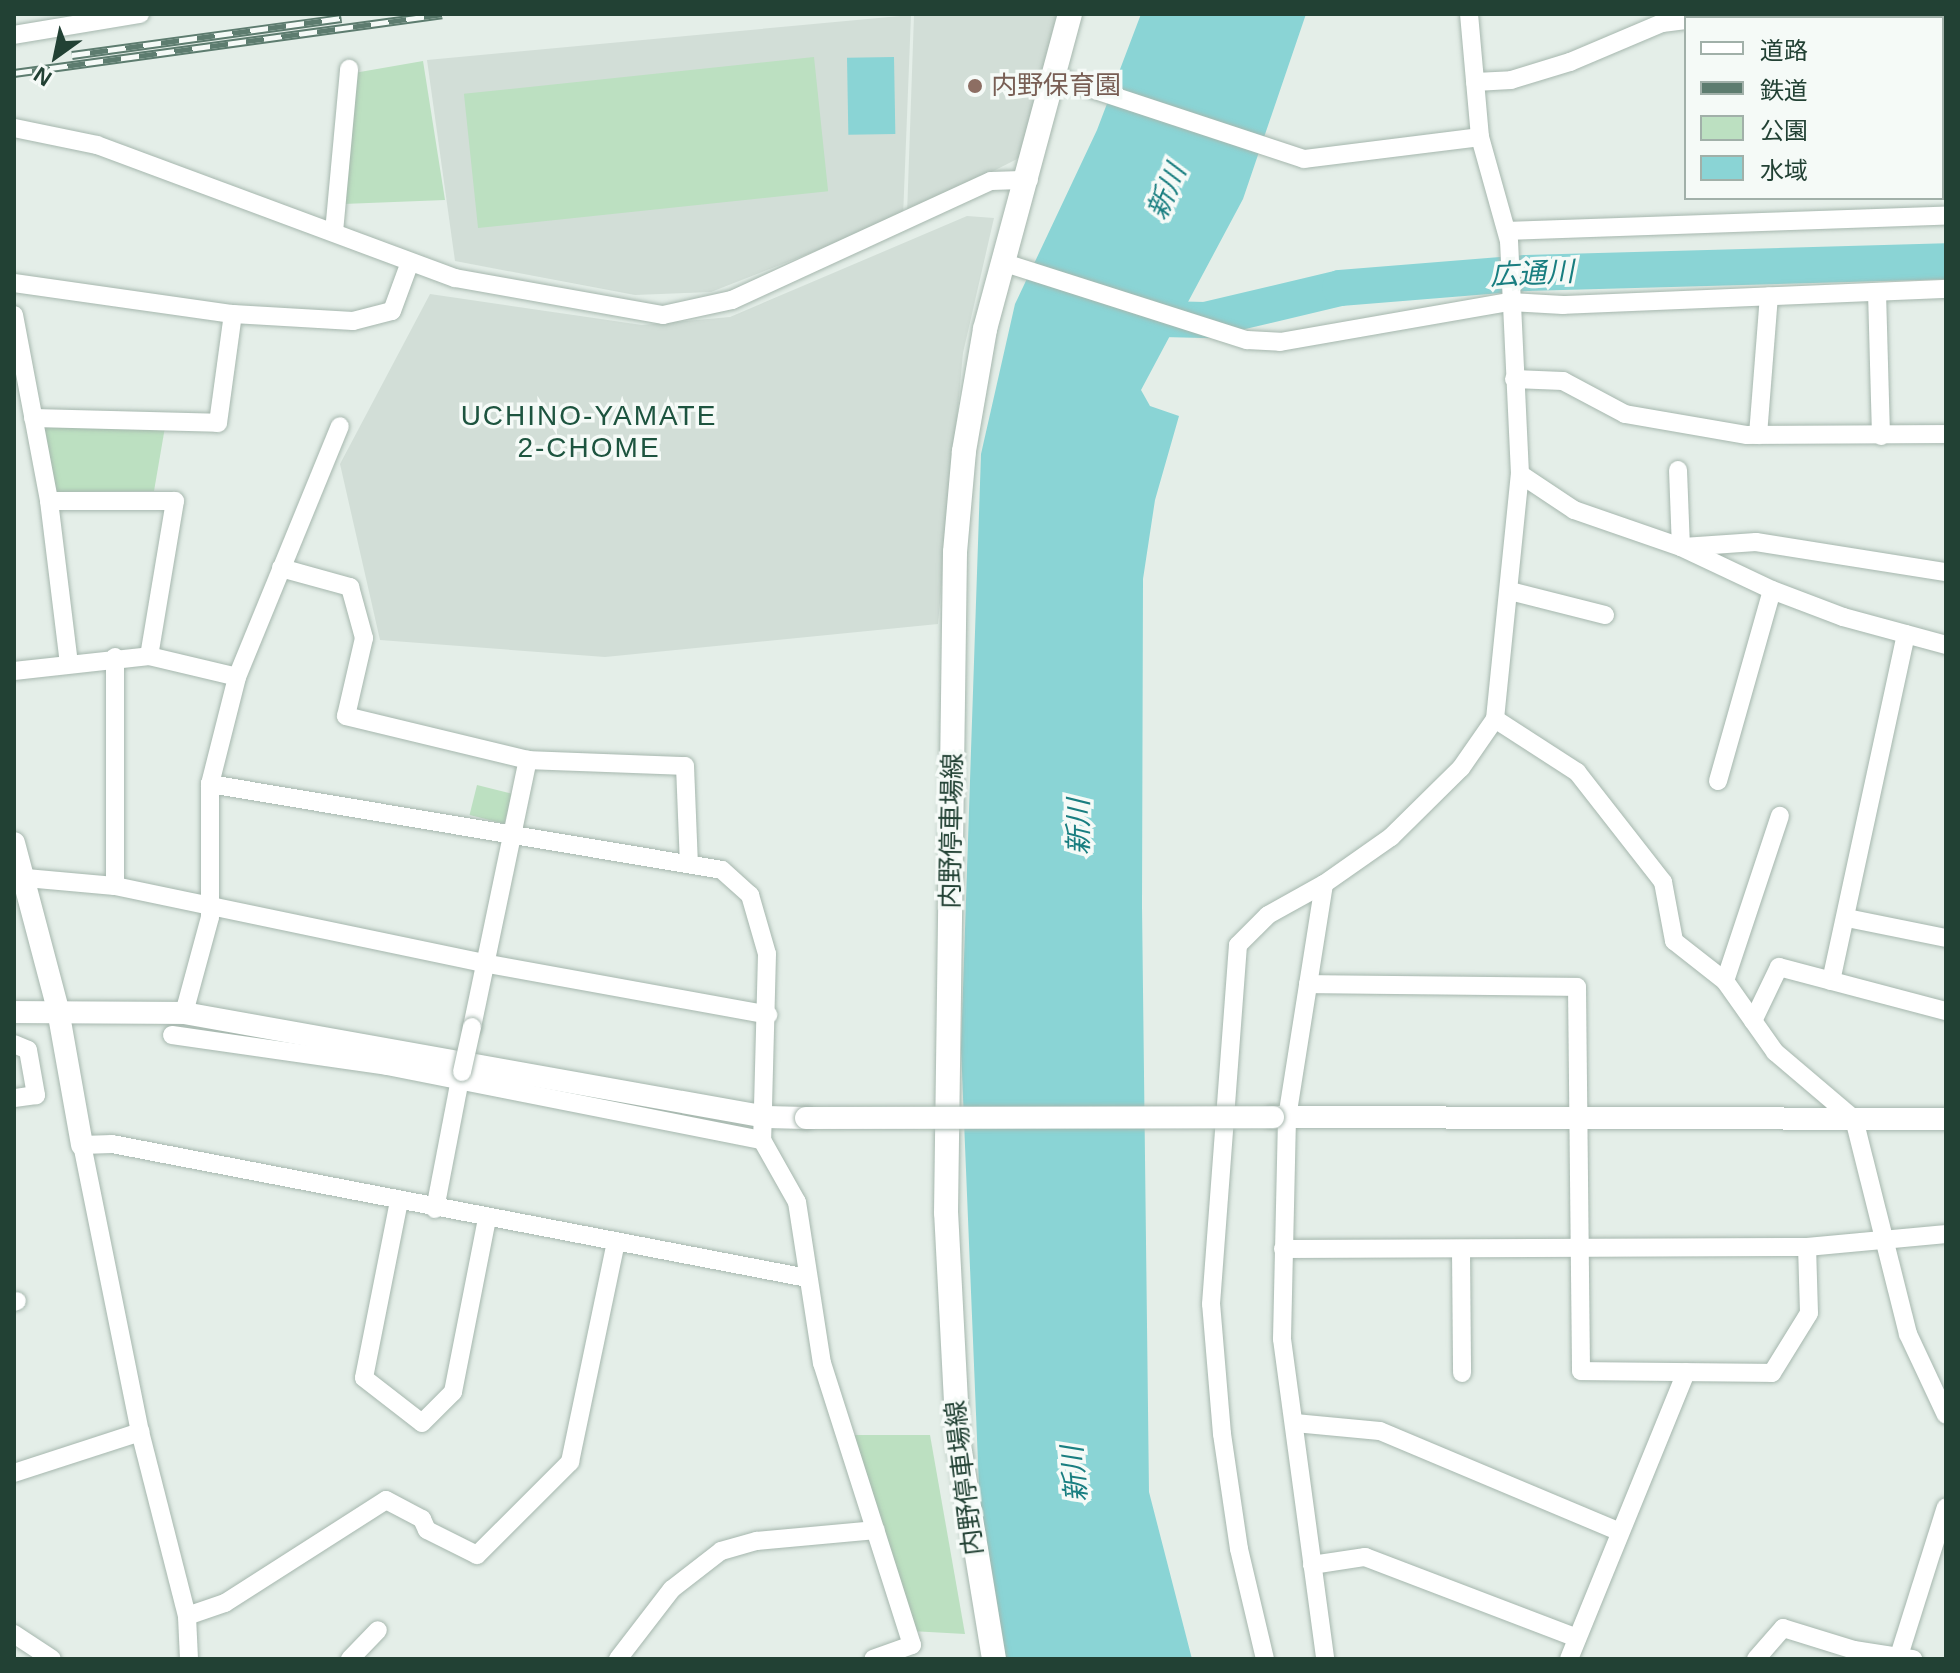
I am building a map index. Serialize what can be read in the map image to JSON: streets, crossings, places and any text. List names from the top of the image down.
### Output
{
  "streets": {
    "main road": ["内野停車場線"]
  },
  "districts": ["UCHINO-YAMATE 2-CHOME"],
  "water": ["新川", "広通川"],
  "places": ["内野保育園"],
  "legend": [
    "道路",
    "鉄道",
    "公園",
    "水域"
  ],
  "north": "bottom left"
}
